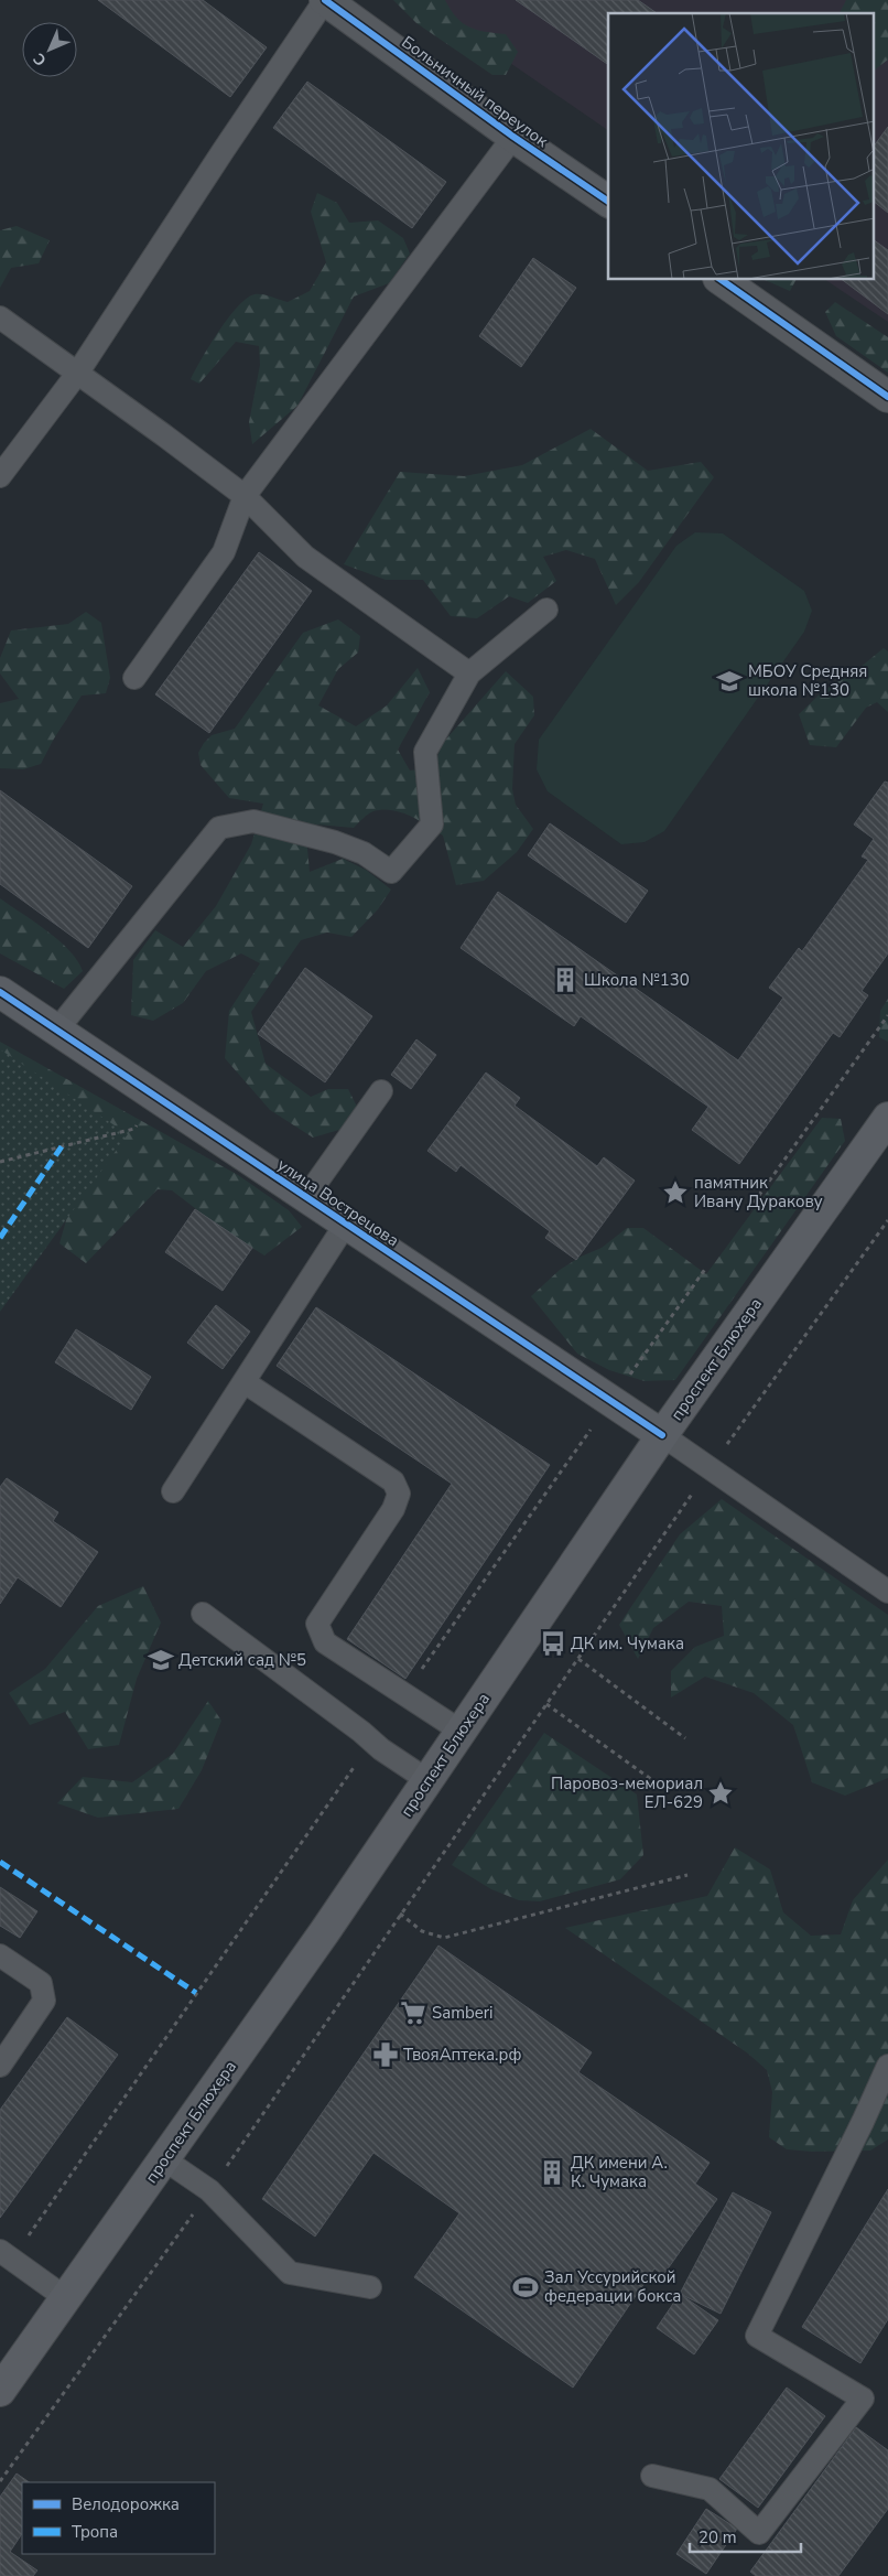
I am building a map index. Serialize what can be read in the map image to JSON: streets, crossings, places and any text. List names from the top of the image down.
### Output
{
  "streets": {
    "main road": ["улица Вострецова", "проспект Блюхера"],
    "street": ["Больничный переулок"]
  },
  "crossings": [
    ["улица Вострецова", "проспект Блюхера"]
  ],
  "places": {
    "school or university": ["МБОУ Средняя школа №130", "Детский сад №5"],
    "building": ["Школа №130", "ДК имени А. К. Чумака"],
    "place": ["памятник Ивану Дуракову", "Паровоз-мемориал ЕЛ-629"],
    "bus stop": ["ДК им. Чумака"],
    "supermarket": ["Samberi"],
    "pharmacy": ["ТвояАптека.рф"],
    "sports": ["Зал Уссурийской федерации бокса"]
  },
  "legend": ["Велодорожка", "Тропа"],
  "scale_bar": "20 m",
  "north": "bottom left"
}
